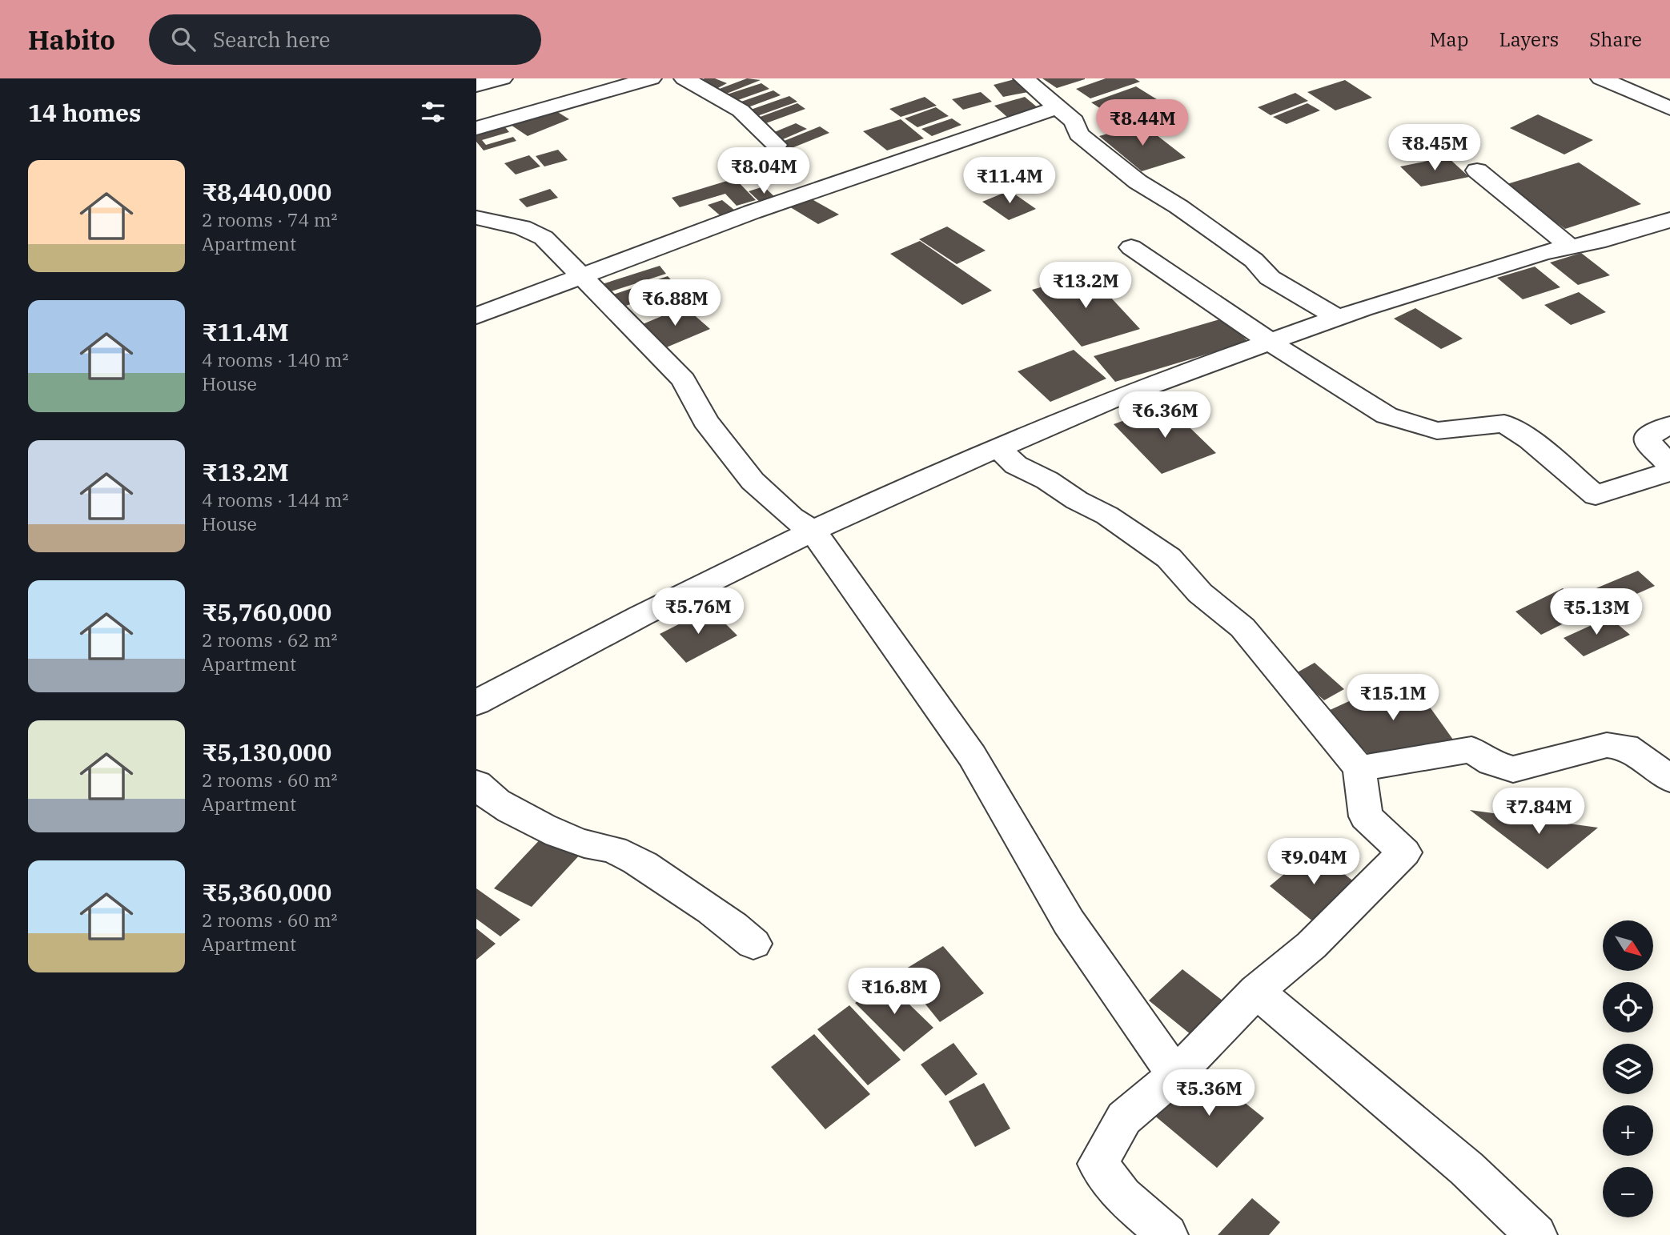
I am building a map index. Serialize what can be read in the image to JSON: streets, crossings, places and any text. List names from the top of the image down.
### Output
{
  "north": "bottom right",
  "page": {
    "header": "Habito",
    "search": "Search here",
    "nav": ["Map", "Layers", "Share"],
    "heading": "14 homes",
    "price": [
      "₹8.44M",
      "₹8.45M",
      "₹8.04M",
      "₹11.4M",
      "₹13.2M",
      "₹6.88M",
      "₹6.36M",
      "₹5.76M",
      "₹5.13M",
      "₹15.1M",
      "₹7.84M",
      "₹9.04M",
      "₹16.8M",
      "₹5.36M"
    ],
    "list": [
      {
        "name": "₹8,440,000",
        "note": "2 rooms · 74 m² · Apartment"
      },
      {
        "name": "₹11.4M",
        "note": "4 rooms · 140 m² · House"
      },
      {
        "name": "₹13.2M",
        "note": "4 rooms · 144 m² · House"
      },
      {
        "name": "₹5,760,000",
        "note": "2 rooms · 62 m² · Apartment"
      },
      {
        "name": "₹5,130,000",
        "note": "2 rooms · 60 m² · Apartment"
      },
      {
        "name": "₹5,360,000",
        "note": "2 rooms · 60 m² · Apartment"
      }
    ],
    "map_buttons": ["+", "−"]
  }
}
